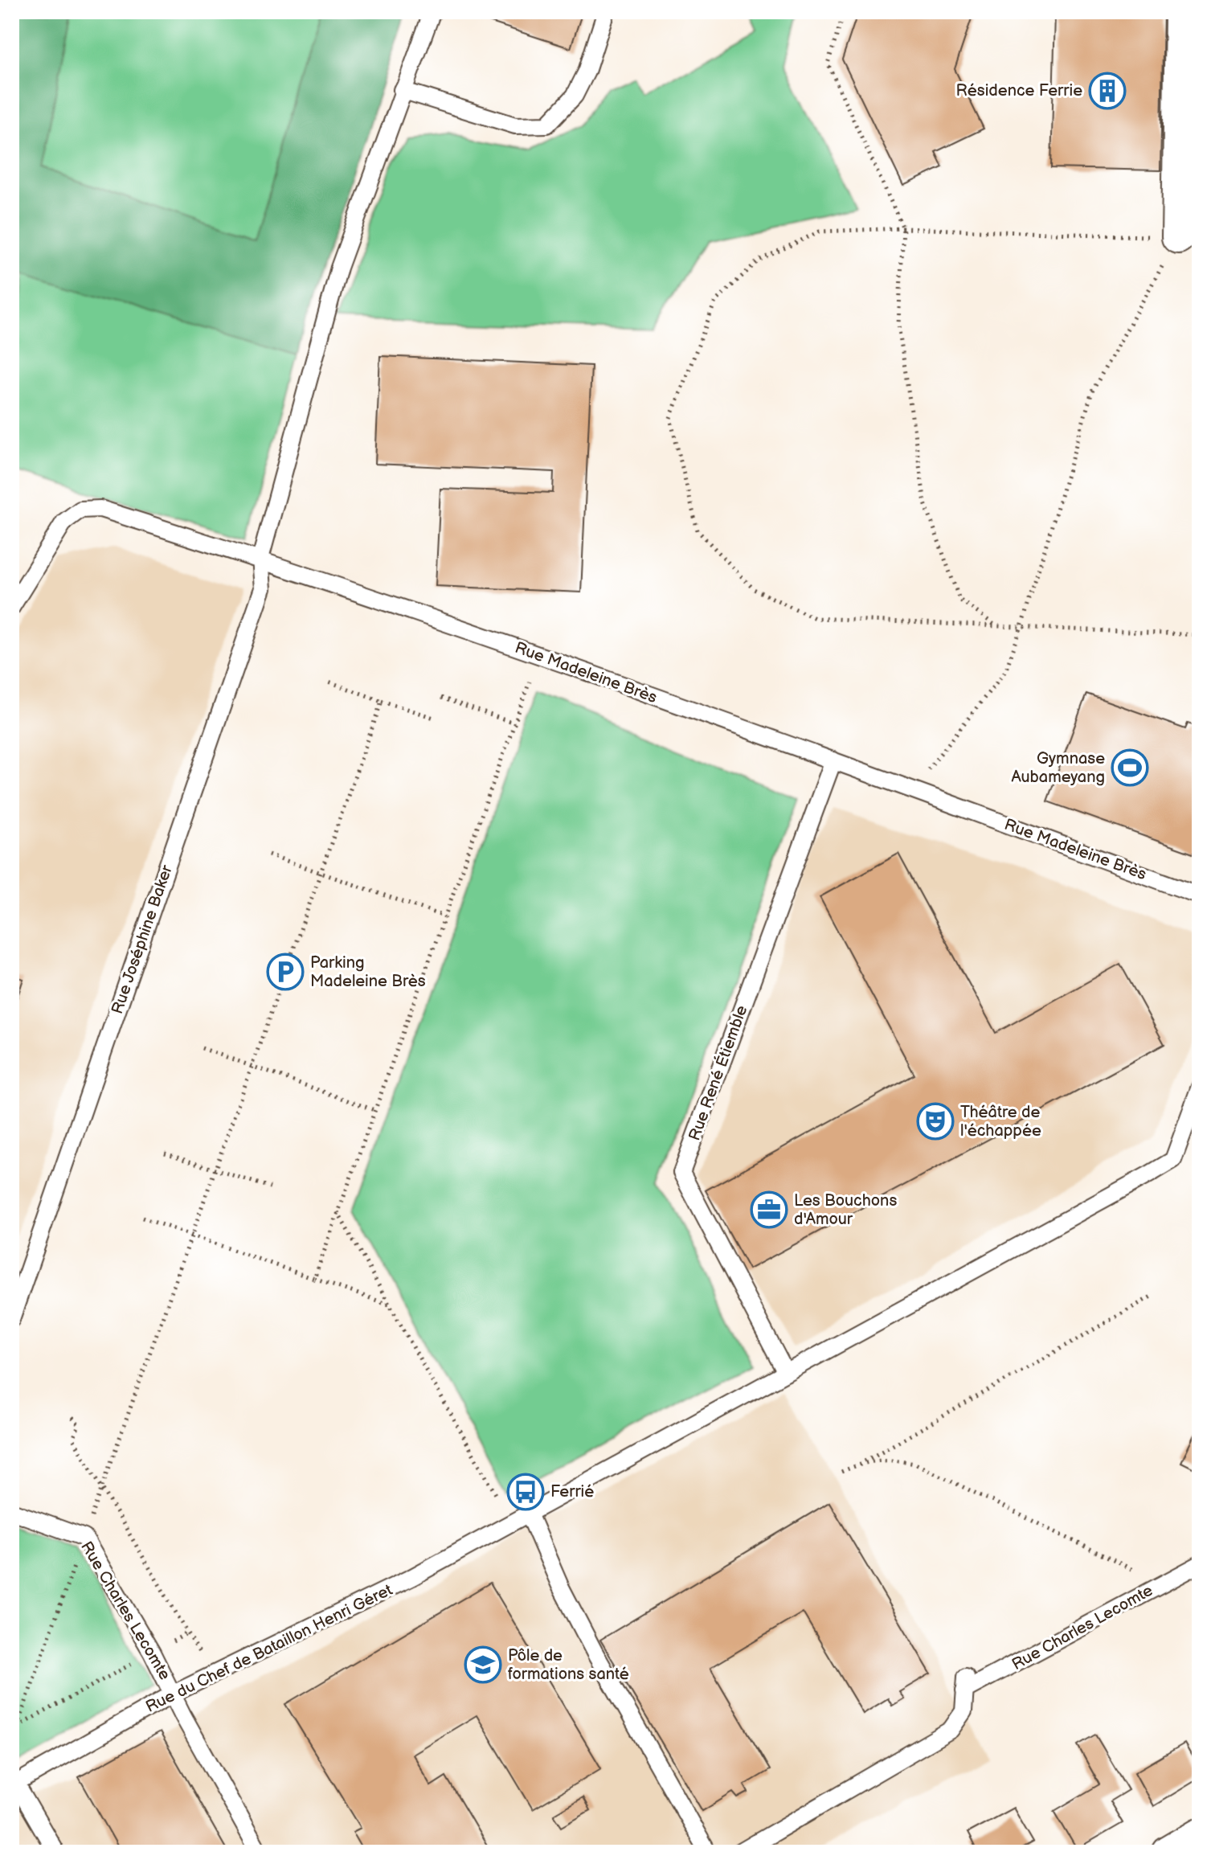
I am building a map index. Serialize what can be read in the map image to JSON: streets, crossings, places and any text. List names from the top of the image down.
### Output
{
  "streets": {
    "lane": [
      "Rue Madeleine Brès",
      "Rue Joséphine Baker",
      "Rue René Étiemble",
      "Rue Charles Lecomte",
      "Rue du Chef de Bataillon Henri Géret"
    ]
  },
  "crossings": [
    ["Rue Madeleine Brès", "Rue Joséphine Baker"],
    ["Rue Madeleine Brès", "Rue René Étiemble"],
    ["Rue René Étiemble", "Rue du Chef de Bataillon Henri Géret"],
    ["Rue Charles Lecomte", "Rue du Chef de Bataillon Henri Géret"]
  ],
  "places": {
    "building": ["Résidence Ferrie"],
    "sports": ["Gymnase Aubameyang"],
    "parking": ["Parking Madeleine Brès"],
    "theatre": ["Théâtre de l'échappée"],
    "office": ["Les Bouchons d'Amour"],
    "bus stop": ["Ferrié"],
    "school or university": ["Pôle de formations santé"]
  }
}
